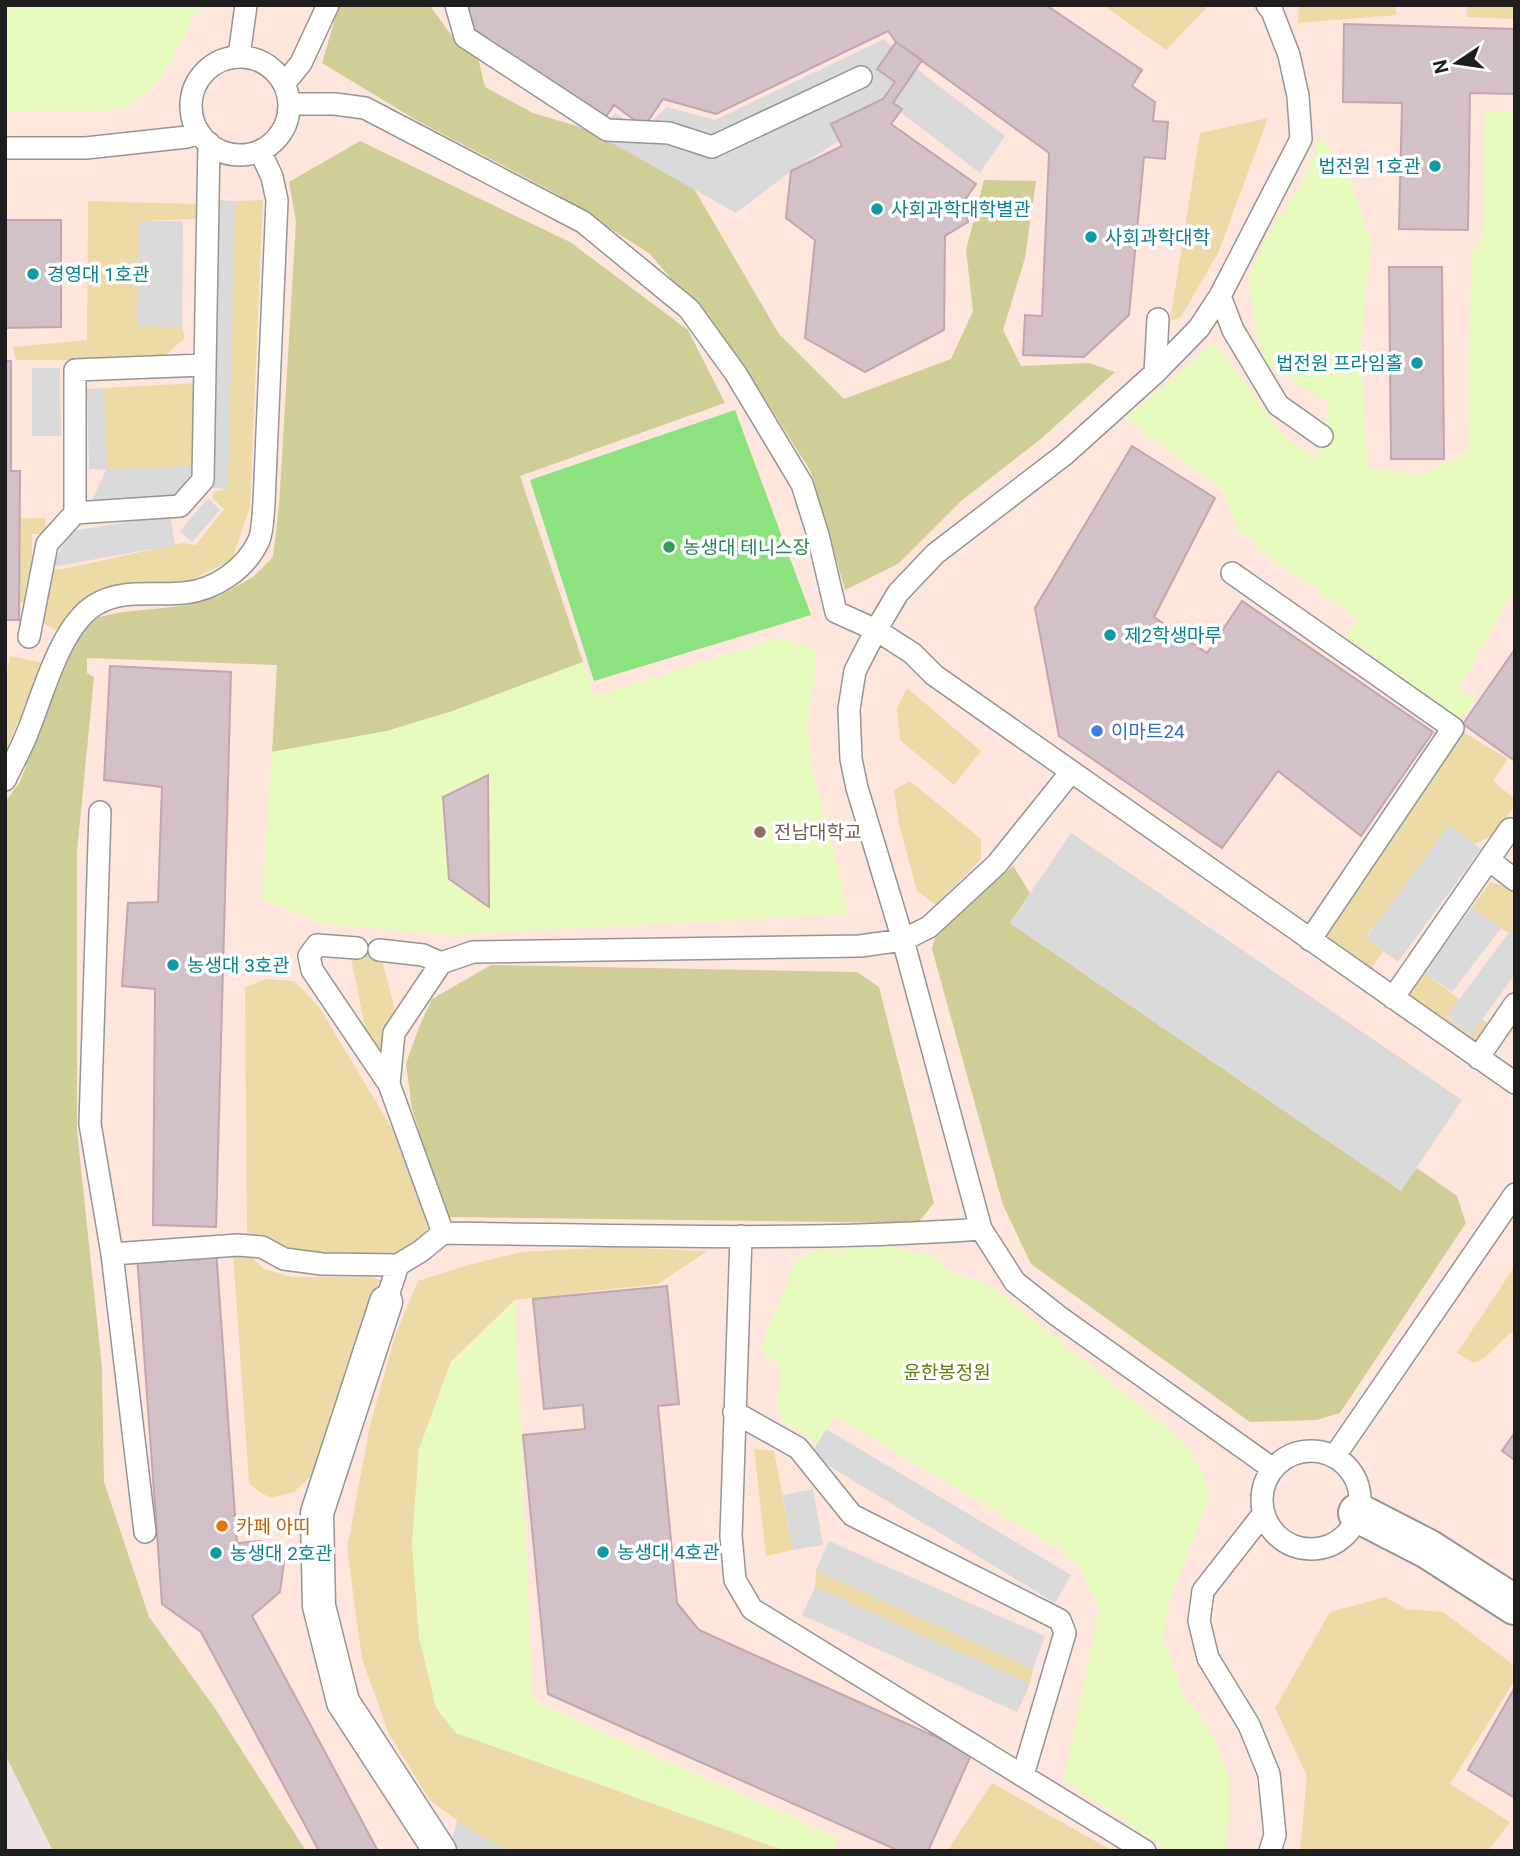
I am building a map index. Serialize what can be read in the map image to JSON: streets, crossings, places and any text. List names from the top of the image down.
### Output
{
  "parks": ["윤한봉정원"],
  "places": [
    "법전원 1호관",
    "사회과학대학별관",
    "사회과학대학",
    "경영대 1호관",
    "법전원 프라임홀",
    "농생대 테니스장",
    "제2학생마루",
    "이마트24",
    "전남대학교",
    "농생대 3호관",
    "카페 아띠",
    "농생대 4호관",
    "농생대 2호관"
  ],
  "north": "left"
}
